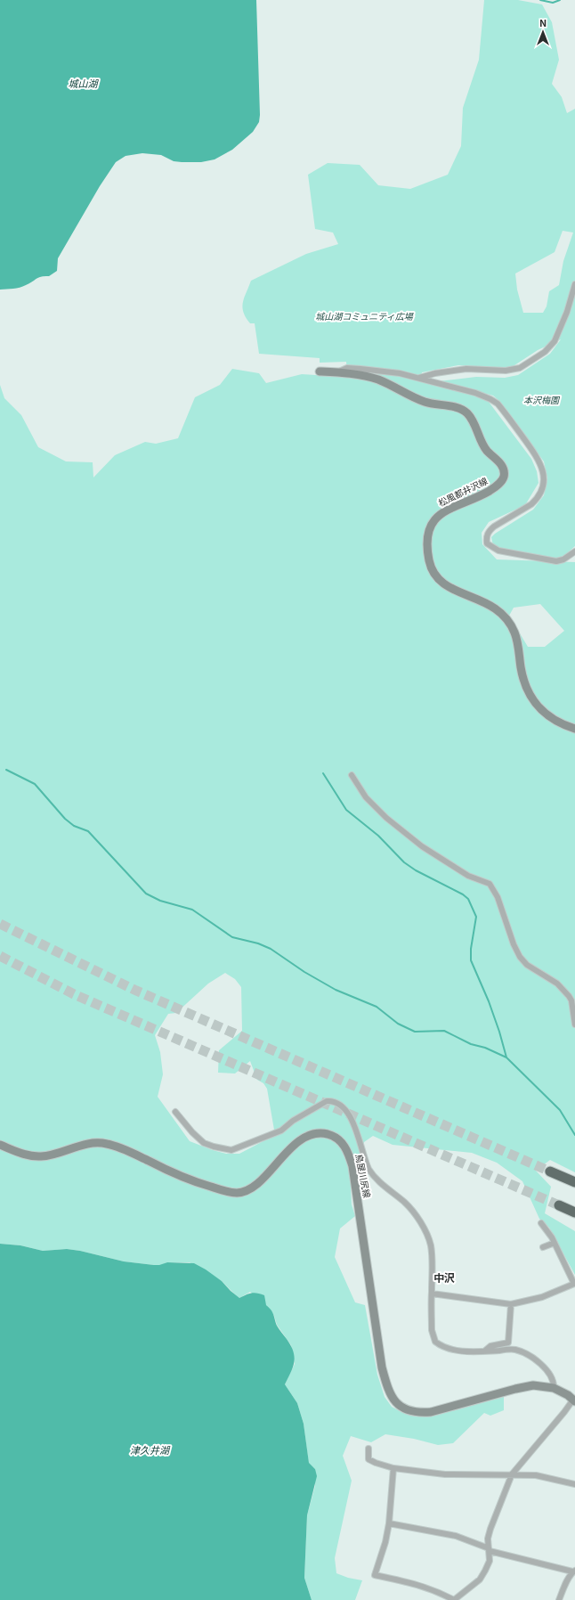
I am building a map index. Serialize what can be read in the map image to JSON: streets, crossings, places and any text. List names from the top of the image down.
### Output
{
  "streets": {
    "main road": ["松風都井沢線", "鳥屋川尻線"]
  },
  "districts": ["中沢"],
  "water": ["城山湖", "津久井湖"],
  "parks": ["城山湖コミュニティ広場", "本沢梅園"],
  "north": "top"
}
